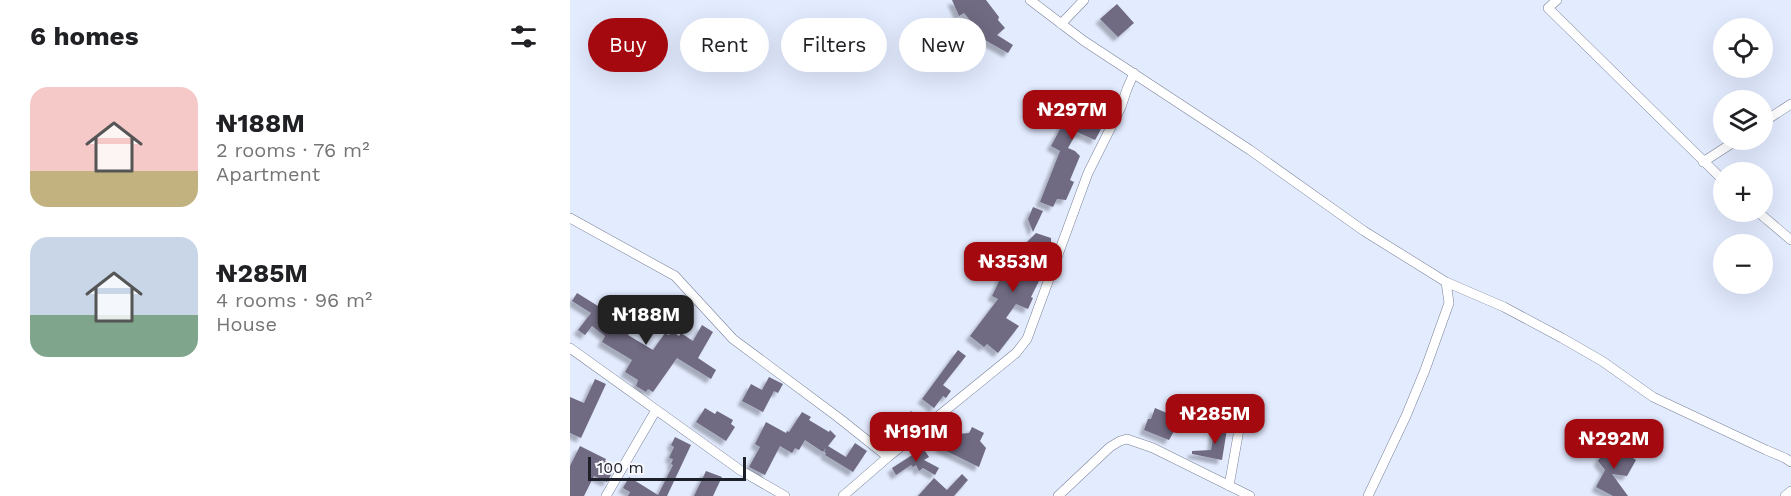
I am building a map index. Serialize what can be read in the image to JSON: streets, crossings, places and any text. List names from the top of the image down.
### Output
{
  "scale_bar": "100 m",
  "page": {
    "heading": "6 homes",
    "map_buttons": ["+", "−"],
    "chip": [
      "Buy",
      "Rent",
      "Filters",
      "New"
    ],
    "list": [
      {
        "name": "₦188M",
        "note": "2 rooms · 76 m² · Apartment"
      },
      {
        "name": "₦285M",
        "note": "4 rooms · 96 m² · House"
      }
    ],
    "price": [
      "₦297M",
      "₦353M",
      "₦188M",
      "₦285M",
      "₦191M",
      "₦292M"
    ],
    "scale": "100 m"
  }
}
